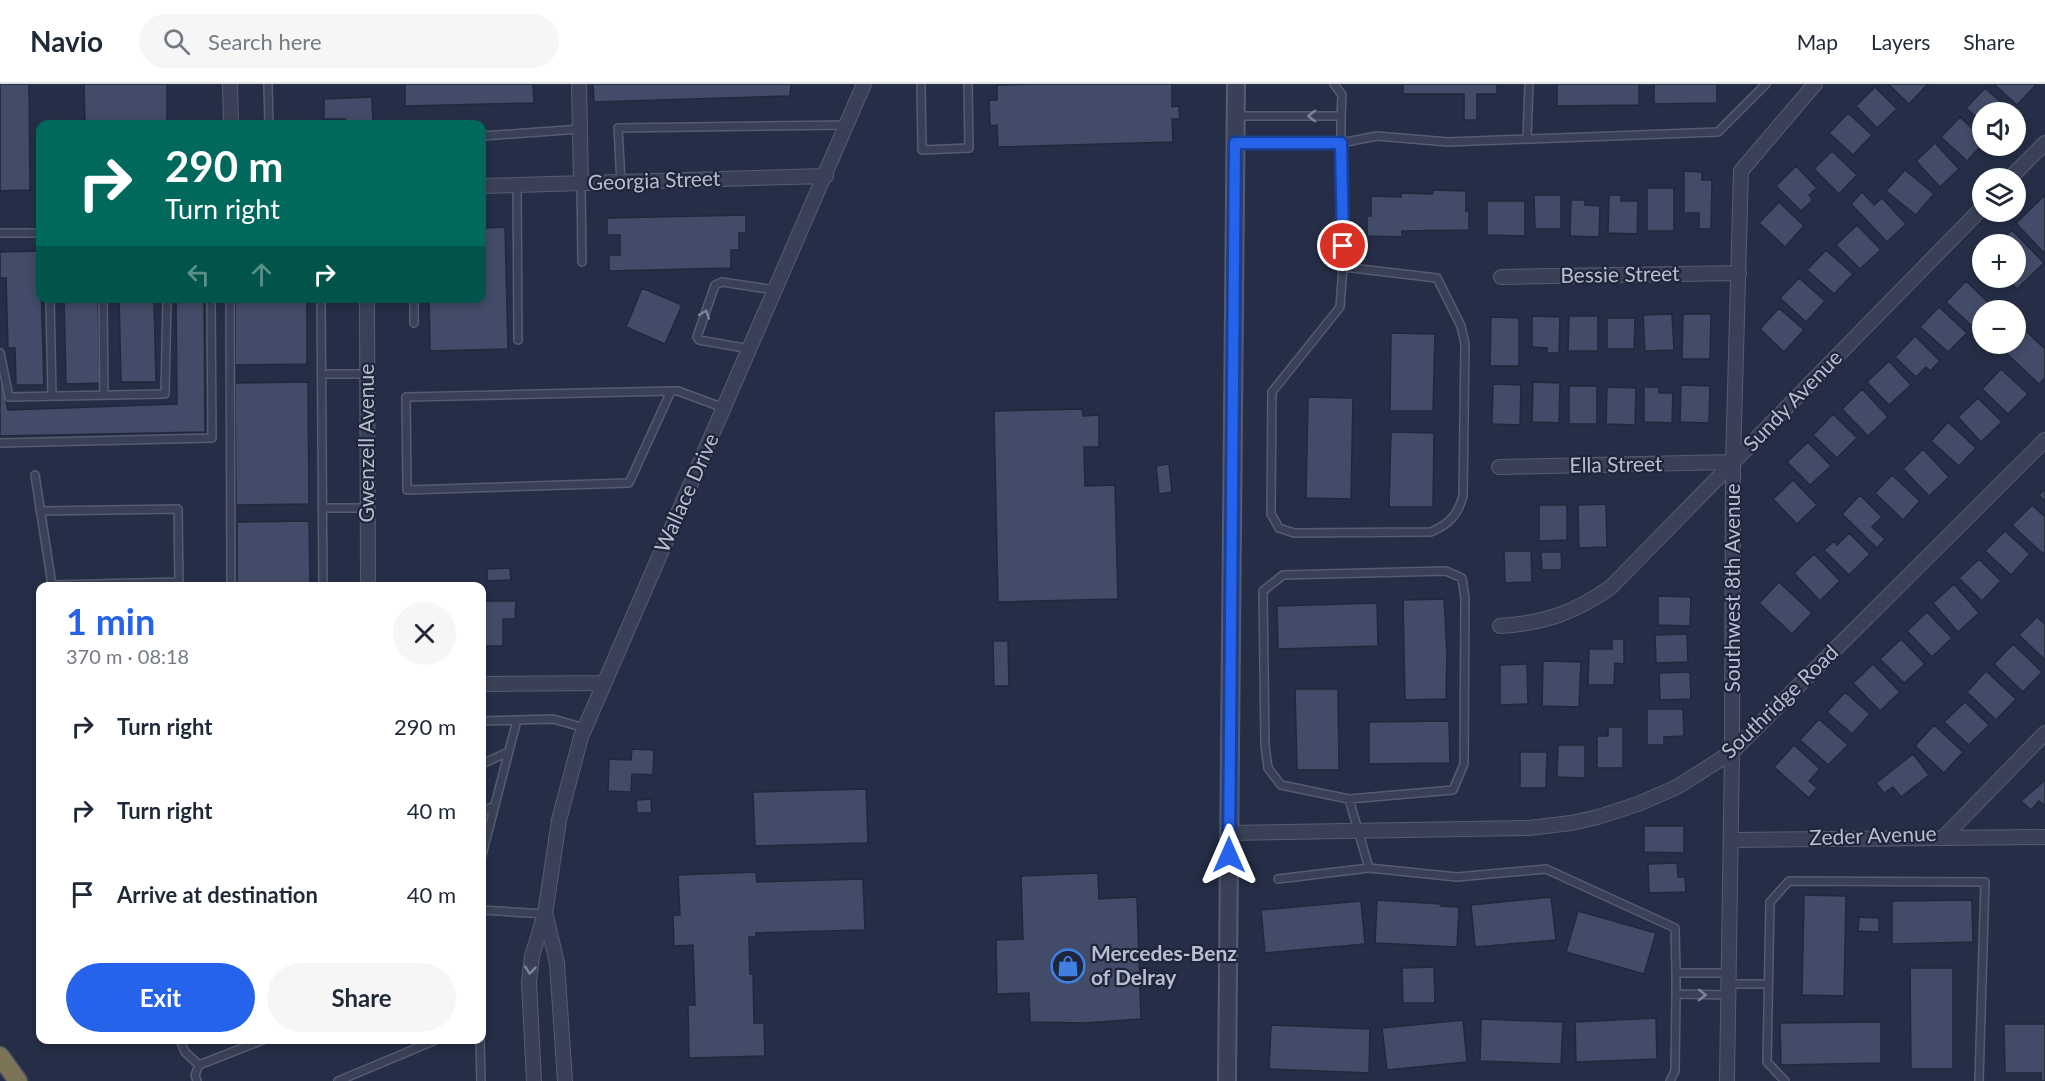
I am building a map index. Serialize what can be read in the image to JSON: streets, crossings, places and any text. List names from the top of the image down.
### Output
{
  "streets": {
    "street": [
      "Georgia Street",
      "Bessie Street",
      "Sundy Avenue",
      "Gwenzell Avenue",
      "Ella Street",
      "Wallace Drive",
      "Southwest 8th Avenue",
      "Southridge Road",
      "Zeder Avenue"
    ]
  },
  "crossings": [
    ["Georgia Street", "Wallace Drive"],
    ["Bessie Street", "Southwest 8th Avenue"],
    ["Sundy Avenue", "Ella Street"],
    ["Sundy Avenue", "Southwest 8th Avenue"],
    ["Ella Street", "Southwest 8th Avenue"],
    ["Southwest 8th Avenue", "Southridge Road"],
    ["Southwest 8th Avenue", "Zeder Avenue"]
  ],
  "places": {
    "shop": ["Mercedes-Benz of Delray"]
  },
  "page": {
    "header": "Navio",
    "search": "Search here",
    "nav": ["Map", "Layers", "Share"],
    "map_buttons": ["+", "−"],
    "turn": ["290 m", "Turn right"],
    "heading": ["1 min", "370 m · 08:18"],
    "list": [
      {
        "name": "Turn right",
        "value": "290 m"
      },
      {
        "name": "Turn right",
        "value": "40 m"
      },
      {
        "name": "Arrive at destination",
        "value": "40 m"
      }
    ],
    "buttons": ["Exit", "Share"]
  }
}
